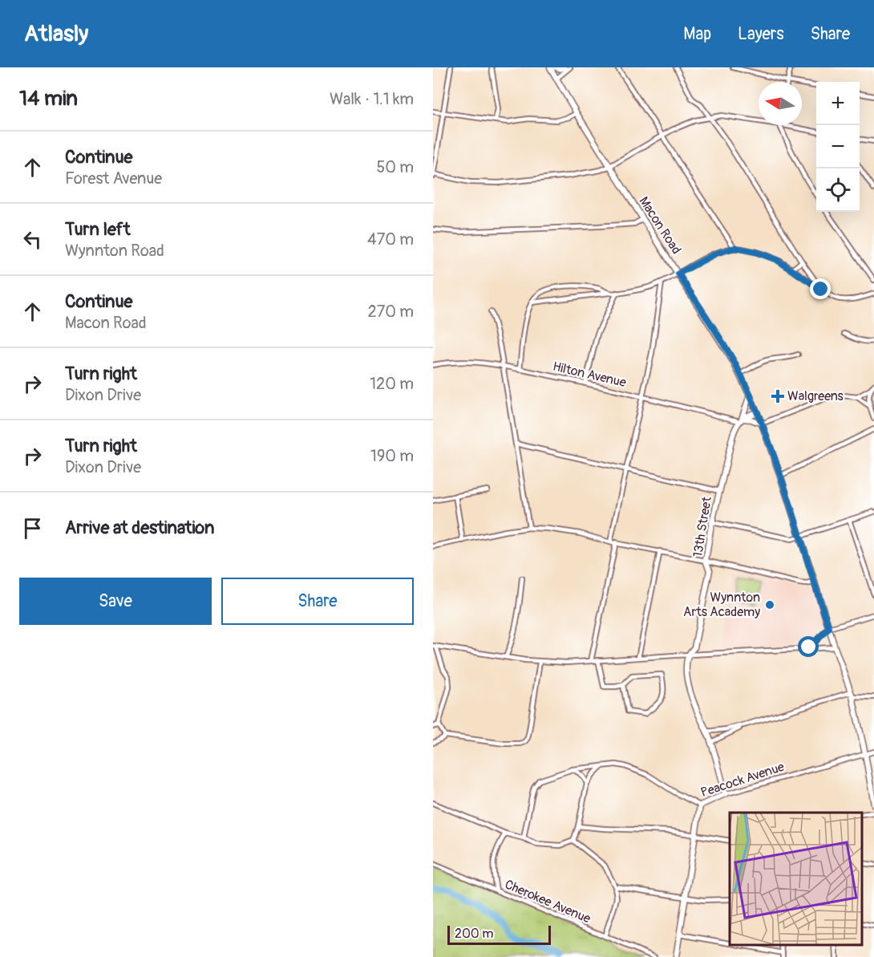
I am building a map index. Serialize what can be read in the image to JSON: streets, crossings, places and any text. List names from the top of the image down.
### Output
{
  "streets": {
    "main road": ["Macon Road", "13th Street", "Peacock Avenue"],
    "street": ["Hilton Avenue", "Cherokee Avenue"]
  },
  "crossings": [
    ["Macon Road", "13th Street"],
    ["Macon Road", "Peacock Avenue"],
    ["Hilton Avenue", "13th Street"],
    ["13th Street", "Peacock Avenue"]
  ],
  "places": {
    "health": ["Walgreens"],
    "other": ["Wynnton Arts Academy"]
  },
  "scale_bar": "200 m",
  "north": "left",
  "page": {
    "header": "Atlasly",
    "nav": ["Map", "Layers", "Share"],
    "heading": ["14 min", "Walk · 1.1 km"],
    "map_buttons": ["+", "−"],
    "list": [
      ["Continue", "Forest Avenue", "50 m"],
      ["Turn left", "Wynnton Road", "470 m"],
      ["Continue", "Macon Road", "270 m"],
      ["Turn right", "Dixon Drive", "120 m"],
      ["Turn right", "Dixon Drive", "190 m"],
      "Arrive at destination"
    ],
    "buttons": ["Save", "Share"],
    "scale": "200 m"
  }
}
